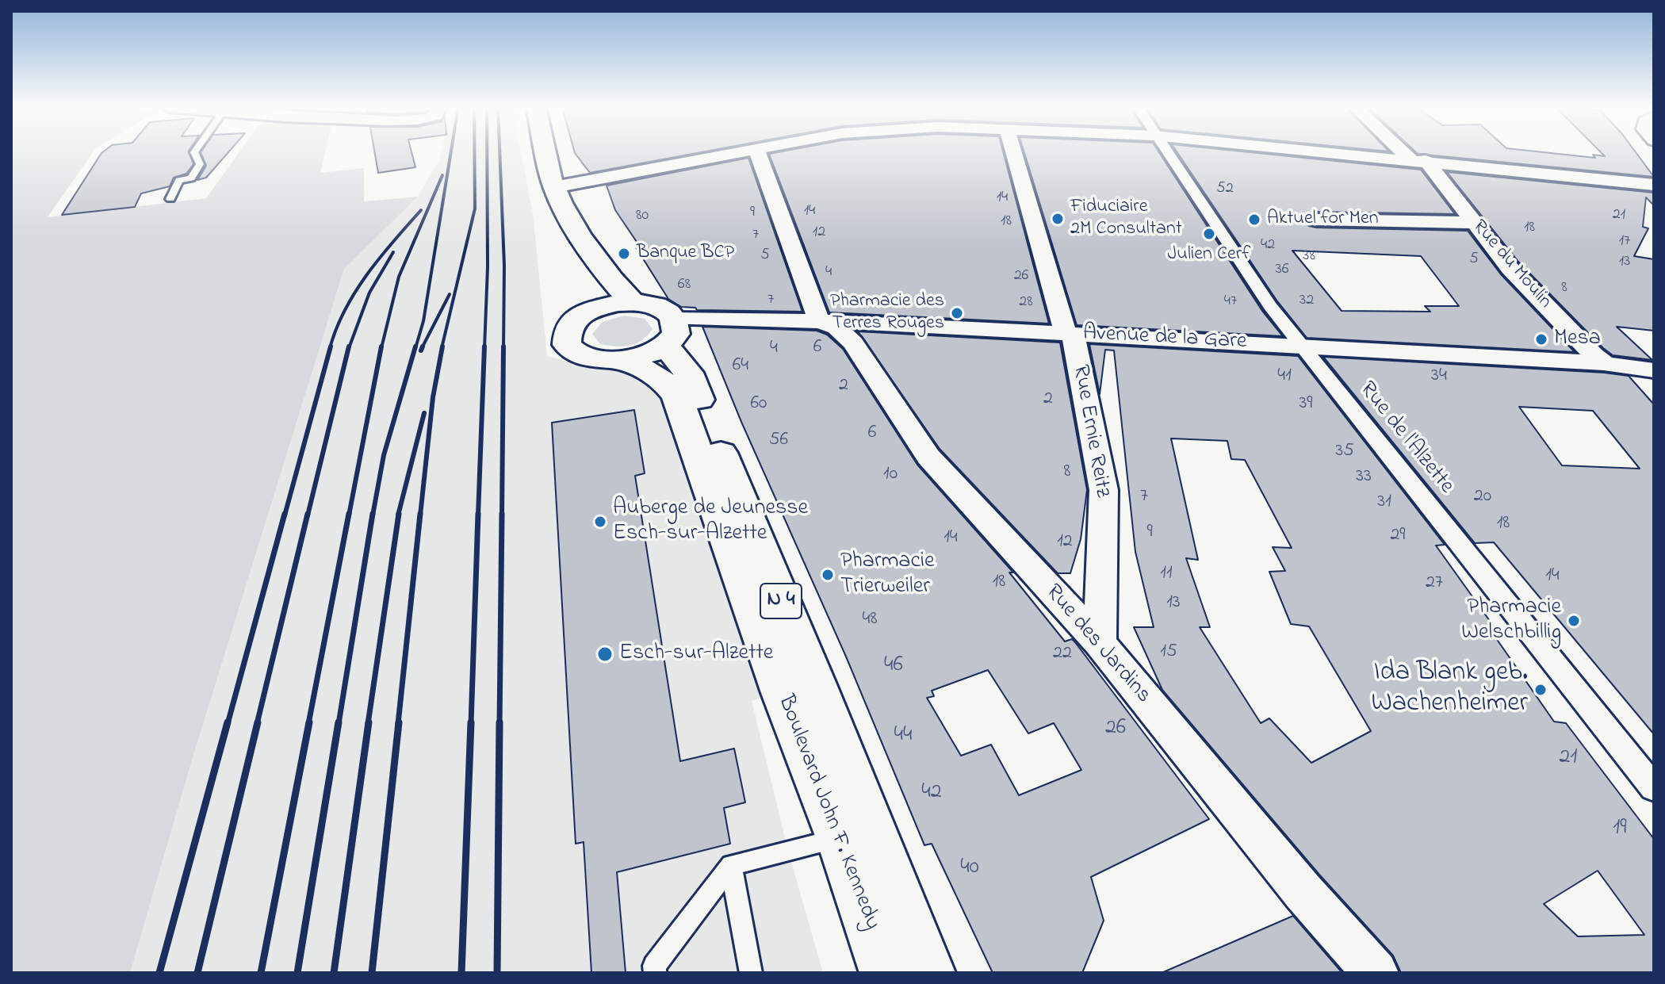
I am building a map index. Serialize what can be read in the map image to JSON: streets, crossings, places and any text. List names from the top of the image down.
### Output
{
  "streets": {
    "main road": ["N 4", "Boulevard John F. Kennedy"],
    "street": [
      "Rue du Moulin",
      "Avenue de la Gare",
      "Rue Ernie Reitz",
      "Rue de l'Alzette",
      "Rue des Jardins"
    ]
  },
  "crossings": [
    ["Rue du Moulin", "Avenue de la Gare"],
    ["Avenue de la Gare", "Rue Ernie Reitz"],
    ["Avenue de la Gare", "Rue de l'Alzette"],
    ["Avenue de la Gare", "Rue des Jardins"],
    ["Avenue de la Gare", "Boulevard John F. Kennedy"],
    ["Rue Ernie Reitz", "Rue des Jardins"]
  ],
  "places": [
    "Fiduciaire 2M Consultant",
    "Aktuel for Men",
    "Julien Cerf",
    "Banque BCP",
    "Pharmacie des Terres Rouges",
    "Mesa",
    "Auberge de Jeunesse Esch-sur-Alzette",
    "Pharmacie Trierweiler",
    "Pharmacie Welschbillig",
    "Esch-sur-Alzette",
    "Ida Blank geb. Wachenheimer"
  ],
  "house_numbers": [
    "52",
    "14",
    "14",
    "9",
    "21",
    "80",
    "18",
    "18",
    "12",
    "7",
    "17",
    "42",
    "5",
    "38",
    "5",
    "13",
    "36",
    "4",
    "26",
    "68",
    "8",
    "7",
    "32",
    "47",
    "28",
    "6",
    "4",
    "64",
    "41",
    "34",
    "2",
    "2",
    "60",
    "39",
    "6",
    "56",
    "35",
    "8",
    "10",
    "33",
    "7",
    "20",
    "31",
    "18",
    "9",
    "29",
    "14",
    "12",
    "11",
    "14",
    "18",
    "27",
    "13",
    "48",
    "15",
    "22",
    "46",
    "26",
    "44",
    "21",
    "42",
    "19",
    "40"
  ]
}
